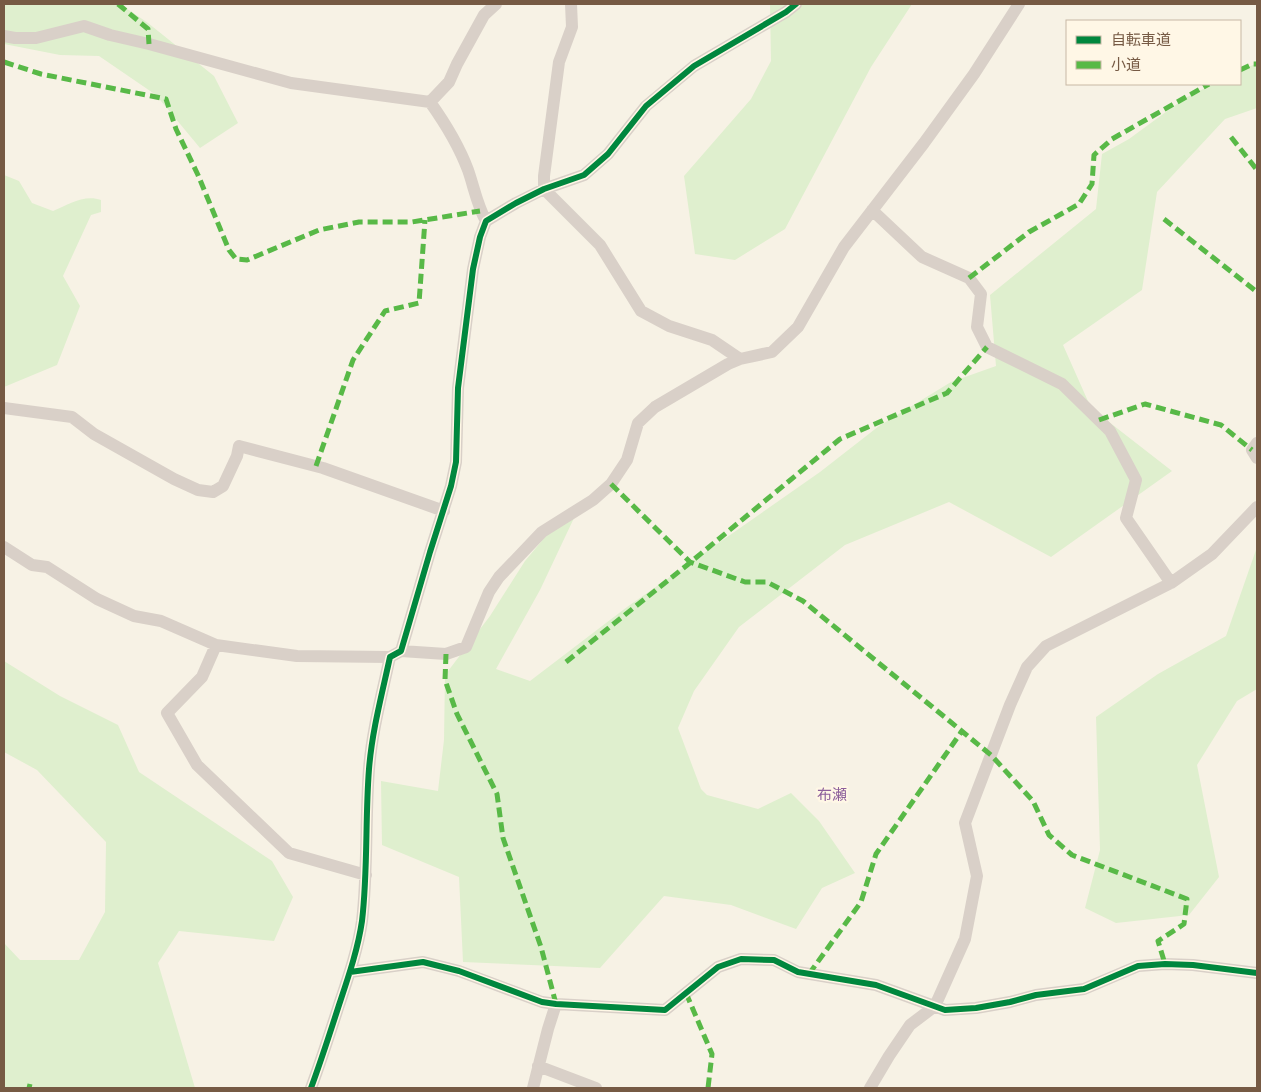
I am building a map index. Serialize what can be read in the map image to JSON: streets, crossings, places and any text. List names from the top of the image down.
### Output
{
  "districts": ["布瀬"],
  "legend": ["自転車道", "小道"]
}
